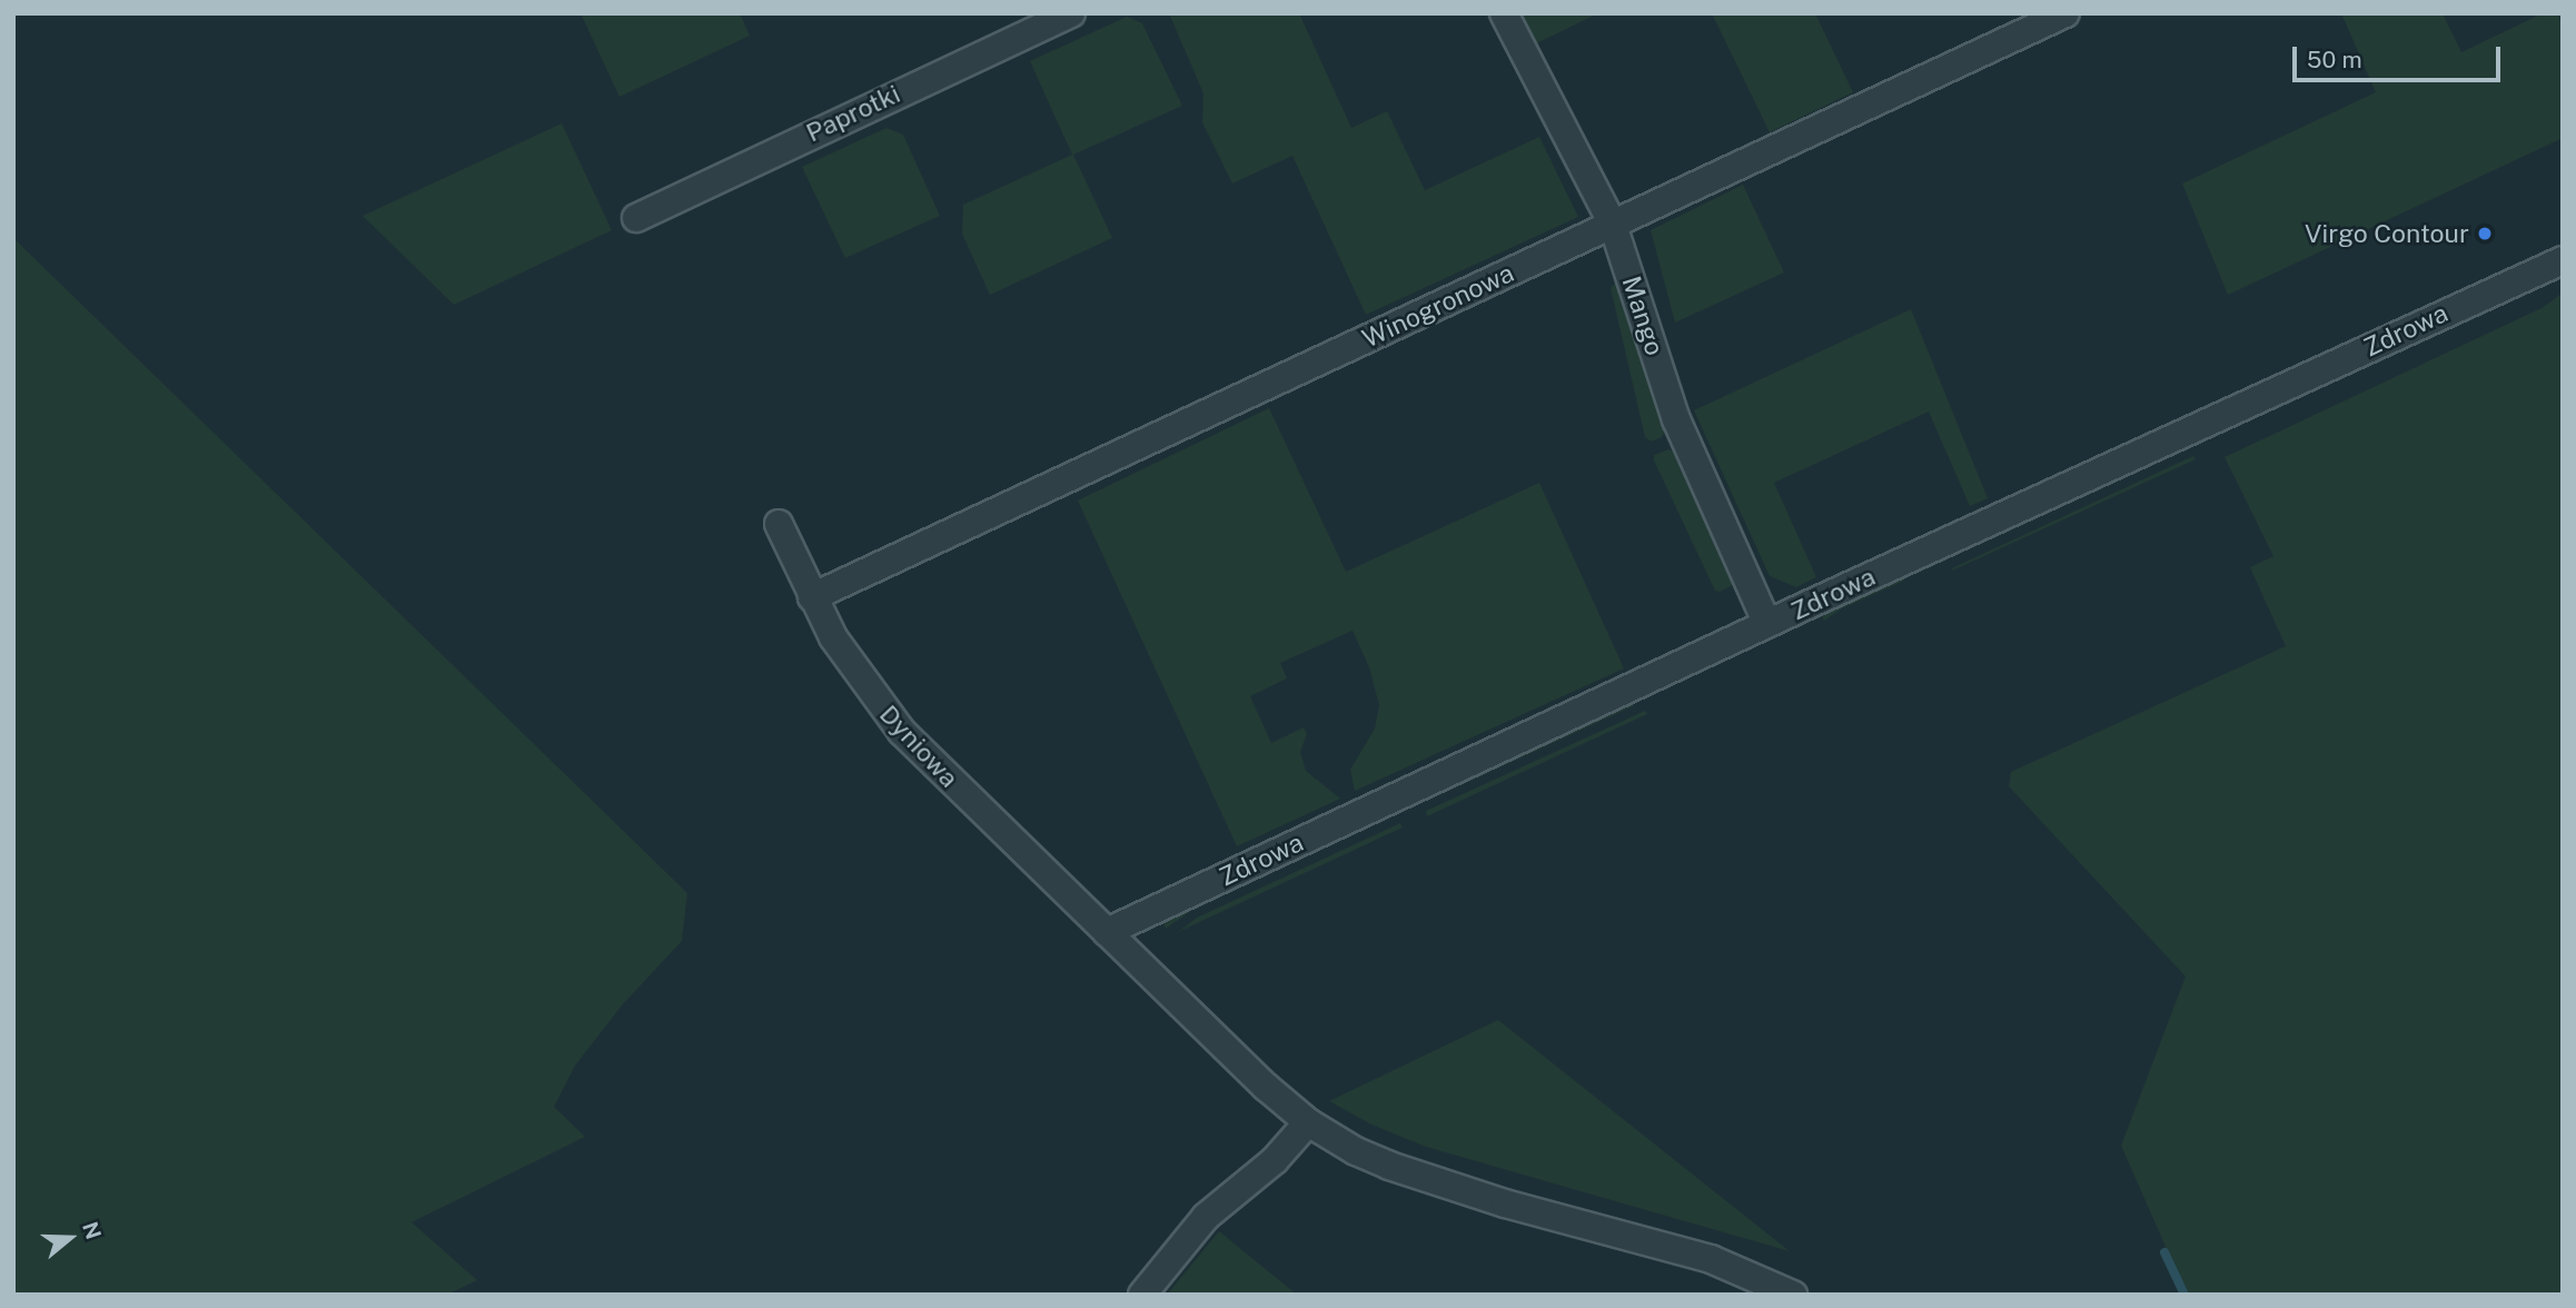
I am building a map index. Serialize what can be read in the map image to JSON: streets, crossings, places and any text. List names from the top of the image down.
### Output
{
  "streets": {
    "street": [
      "Paprotki",
      "Winogronowa",
      "Mango",
      "Zdrowa",
      "Dyniowa"
    ]
  },
  "crossings": [
    ["Winogronowa", "Mango"],
    ["Winogronowa", "Dyniowa"],
    ["Mango", "Zdrowa"],
    ["Zdrowa", "Dyniowa"]
  ],
  "places": ["Virgo Contour"],
  "scale_bar": "50 m",
  "north": "right"
}
